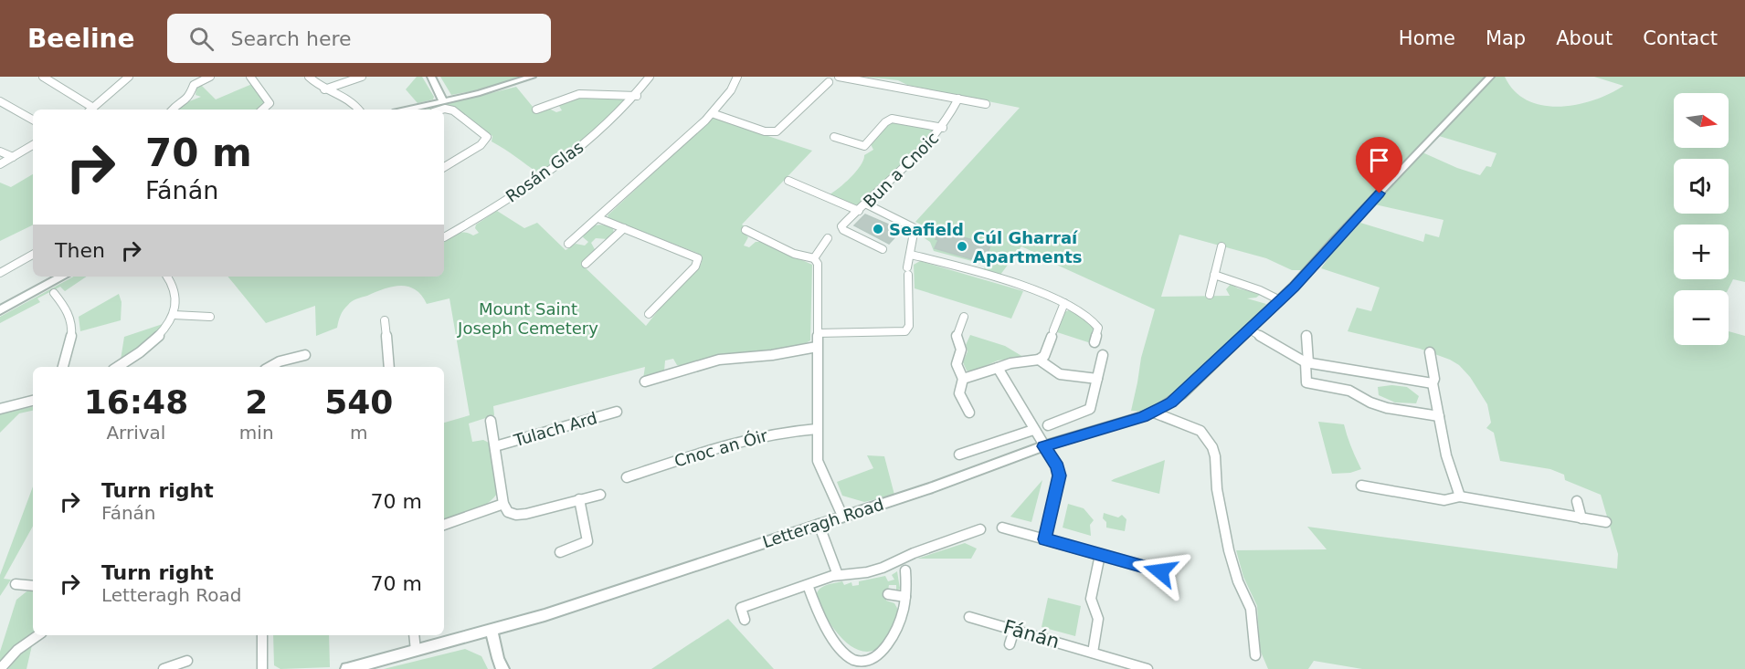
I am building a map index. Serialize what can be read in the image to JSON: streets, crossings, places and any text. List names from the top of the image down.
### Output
{
  "streets": {
    "street": [
      "Bun a Cnoic",
      "Rosán Glas",
      "Tulach Ard",
      "Cnoc an Óir",
      "Letteragh Road",
      "Fánán"
    ]
  },
  "parks": ["Mount Saint Joseph Cemetery"],
  "places": ["Seafield", "Cúl Gharraí Apartments"],
  "north": "right",
  "page": {
    "header": "Beeline",
    "search": "Search here",
    "nav": [
      "Home",
      "Map",
      "About",
      "Contact"
    ],
    "map_buttons": ["+", "−"],
    "turn": ["70 m", "Fánán"],
    "then": "Then",
    "eta": [
      "16:48",
      "Arrival",
      "2",
      "min",
      "540",
      "m"
    ],
    "list": [
      {
        "name": "Turn right",
        "note": "Fánán",
        "value": "70 m"
      },
      {
        "name": "Turn right",
        "note": "Letteragh Road",
        "value": "70 m"
      }
    ]
  }
}
